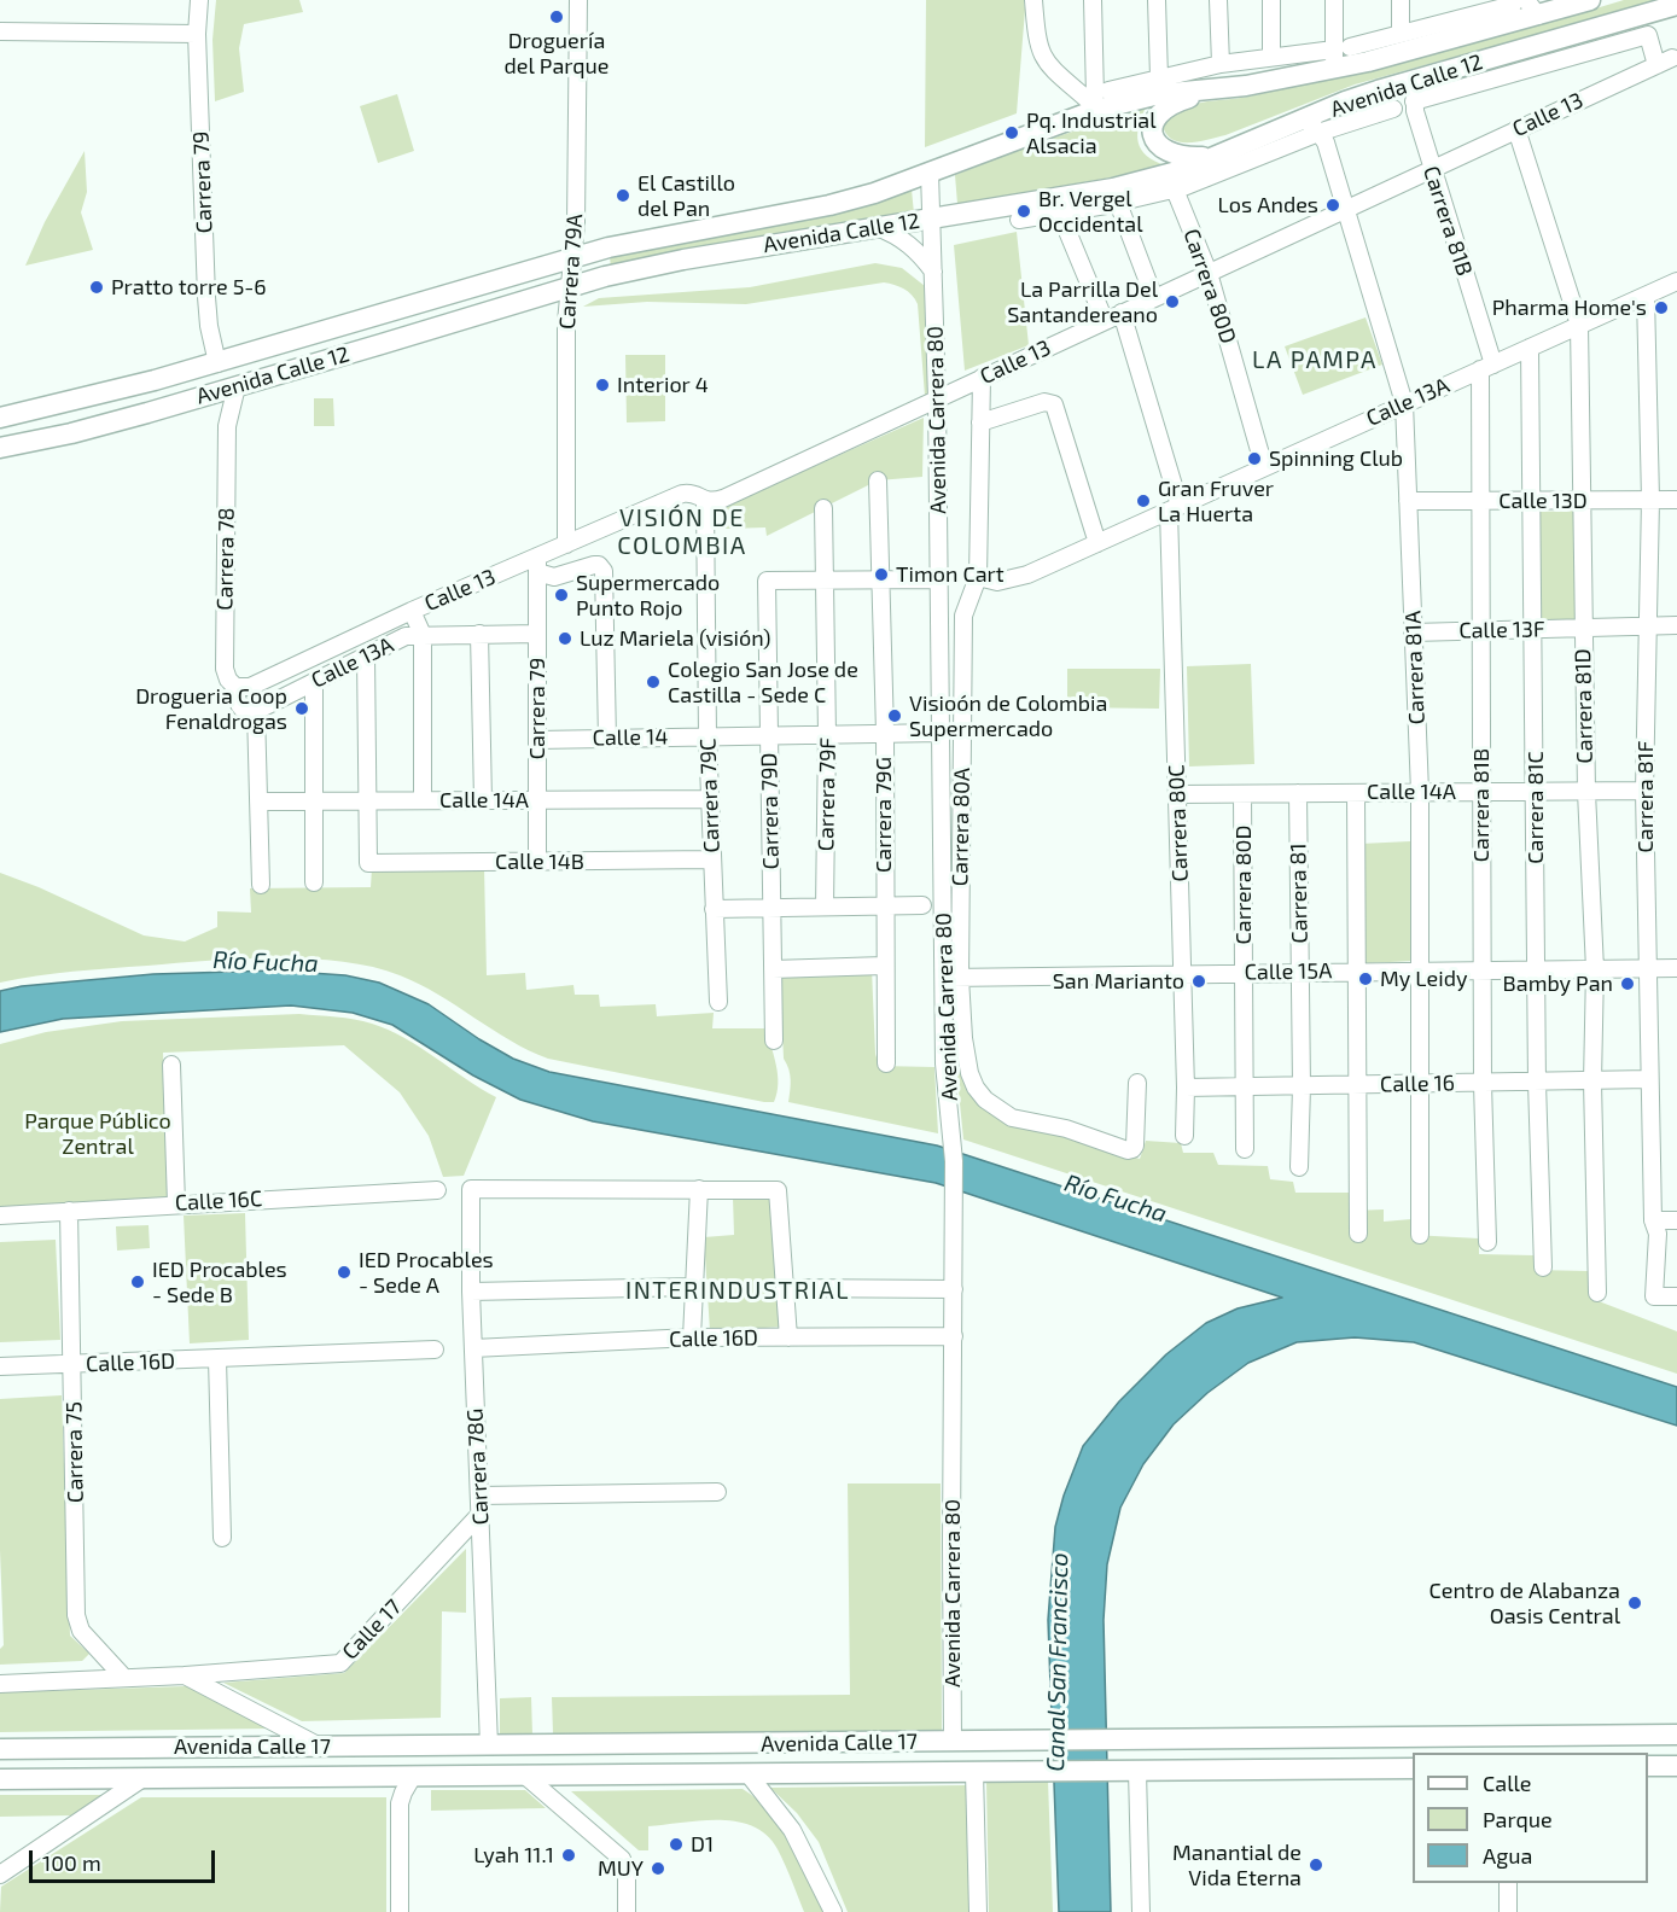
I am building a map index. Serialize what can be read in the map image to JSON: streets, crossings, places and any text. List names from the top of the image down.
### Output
{
  "streets": {
    "main road": ["Avenida Calle 12", "Avenida Calle 17"],
    "street": [
      "Calle 13",
      "Carrera 79",
      "Carrera 81B",
      "Carrera 79A",
      "Carrera 80D",
      "Calle 13A",
      "Avenida Carrera 80",
      "Calle 13D",
      "Carrera 78",
      "Calle 13F",
      "Carrera 81A",
      "Carrera 81D",
      "Calle 14",
      "Calle 14A",
      "Carrera 79F",
      "Carrera 79C",
      "Carrera 81F",
      "Carrera 81C",
      "Carrera 79D",
      "Carrera 79G",
      "Carrera 80C",
      "Carrera 80A",
      "Calle 14B",
      "Carrera 81",
      "Calle 15A",
      "Calle 16",
      "Calle 16C",
      "Calle 16D",
      "Carrera 75",
      "Carrera 78G",
      "Calle 17"
    ]
  },
  "crossings": [
    ["Avenida Calle 12", "Carrera 79"],
    ["Avenida Calle 12", "Carrera 79A"],
    ["Avenida Calle 12", "Avenida Carrera 80"],
    ["Avenida Calle 12", "Carrera 78"],
    ["Avenida Calle 12", "Carrera 81A"],
    ["Calle 13", "Carrera 79"],
    ["Calle 13", "Carrera 81B"],
    ["Calle 13", "Carrera 79A"],
    ["Calle 13", "Carrera 80D"],
    ["Calle 13", "Avenida Carrera 80"],
    ["Calle 13", "Carrera 78"],
    ["Calle 13", "Carrera 81A"],
    ["Calle 13", "Carrera 81D"],
    ["Calle 13", "Carrera 79C"],
    ["Calle 13", "Carrera 80C"],
    ["Calle 13", "Carrera 80A"],
    ["Carrera 79", "Calle 13A"],
    ["Carrera 79", "Calle 14"],
    ["Carrera 79", "Calle 14A"],
    ["Carrera 79", "Calle 14B"],
    ["Carrera 81B", "Calle 13A"],
    ["Carrera 81B", "Calle 13D"],
    ["Carrera 81B", "Calle 13F"],
    ["Carrera 81B", "Calle 14A"],
    ["Carrera 81B", "Calle 15A"],
    ["Carrera 81B", "Calle 16"],
    ["Carrera 80D", "Calle 13A"],
    ["Carrera 80D", "Calle 14A"],
    ["Carrera 80D", "Calle 15A"],
    ["Carrera 80D", "Calle 16"],
    ["Calle 13A", "Carrera 81A"],
    ["Calle 13A", "Carrera 81D"],
    ["Calle 13A", "Carrera 81F"],
    ["Calle 13A", "Carrera 81C"],
    ["Calle 13A", "Carrera 80C"],
    ["Calle 13A", "Carrera 80A"],
    ["Avenida Carrera 80", "Calle 14"],
    ["Avenida Carrera 80", "Carrera 80A"],
    ["Avenida Carrera 80", "Calle 15A"],
    ["Avenida Carrera 80", "Calle 16D"],
    ["Avenida Carrera 80", "Avenida Calle 17"],
    ["Calle 13D", "Carrera 81A"],
    ["Calle 13D", "Carrera 81D"],
    ["Calle 13D", "Carrera 81F"],
    ["Calle 13D", "Carrera 81C"],
    ["Calle 13F", "Carrera 81A"],
    ["Calle 13F", "Carrera 81D"],
    ["Calle 13F", "Carrera 81F"],
    ["Calle 13F", "Carrera 81C"],
    ["Carrera 81A", "Calle 14A"],
    ["Carrera 81A", "Calle 15A"],
    ["Carrera 81A", "Calle 16"],
    ["Carrera 81D", "Calle 14A"],
    ["Carrera 81D", "Calle 15A"],
    ["Carrera 81D", "Calle 16"],
    ["Calle 14", "Carrera 79F"],
    ["Calle 14", "Carrera 79C"],
    ["Calle 14", "Carrera 79D"],
    ["Calle 14", "Carrera 79G"],
    ["Calle 14A", "Carrera 79C"],
    ["Calle 14A", "Carrera 81F"],
    ["Calle 14A", "Carrera 81C"],
    ["Calle 14A", "Carrera 80C"],
    ["Calle 14A", "Calle 14B"],
    ["Calle 14A", "Carrera 81"],
    ["Carrera 79F", "Carrera 79D"],
    ["Carrera 79C", "Calle 14B"],
    ["Carrera 81F", "Calle 15A"],
    ["Carrera 81F", "Calle 16"],
    ["Carrera 81C", "Calle 15A"],
    ["Carrera 81C", "Calle 16"],
    ["Carrera 80C", "Calle 15A"],
    ["Carrera 80C", "Calle 16"],
    ["Carrera 80A", "Calle 15A"],
    ["Carrera 81", "Calle 15A"],
    ["Carrera 81", "Calle 16"],
    ["Calle 16C", "Carrera 75"],
    ["Calle 16D", "Carrera 75"],
    ["Calle 16D", "Carrera 78G"],
    ["Carrera 75", "Calle 17"],
    ["Carrera 78G", "Calle 17"],
    ["Carrera 78G", "Avenida Calle 17"],
    ["Calle 17", "Avenida Calle 17"]
  ],
  "districts": ["LA PAMPA", "VISIÓN DE COLOMBIA", "INTERINDUSTRIAL"],
  "water": ["Río Fucha", "Canal San Francisco"],
  "parks": ["Parque Público Zentral"],
  "places": [
    "Droguería del Parque",
    "Pq. Industrial Alsacia",
    "El Castillo del Pan",
    "Los Andes",
    "Br. Vergel Occidental",
    "Pratto torre 5-6",
    "La Parrilla Del Santandereano",
    "Pharma Home's",
    "Interior 4",
    "Spinning Club",
    "Gran Fruver La Huerta",
    "Timon Cart",
    "Supermercado Punto Rojo",
    "Luz Mariela (visión)",
    "Colegio San Jose de Castilla - Sede C",
    "Drogueria Coop Fenaldrogas",
    "Visioón de Colombia Supermercado",
    "My Leidy",
    "San Marianto",
    "Bamby Pan",
    "IED Procables - Sede A",
    "IED Procables - Sede B",
    "Centro de Alabanza Oasis Central",
    "D1",
    "Lyah 11.1",
    "Manantial de Vida Eterna",
    "MUY"
  ],
  "legend": ["Calle", "Parque", "Agua"],
  "scale_bar": "100 m"
}
